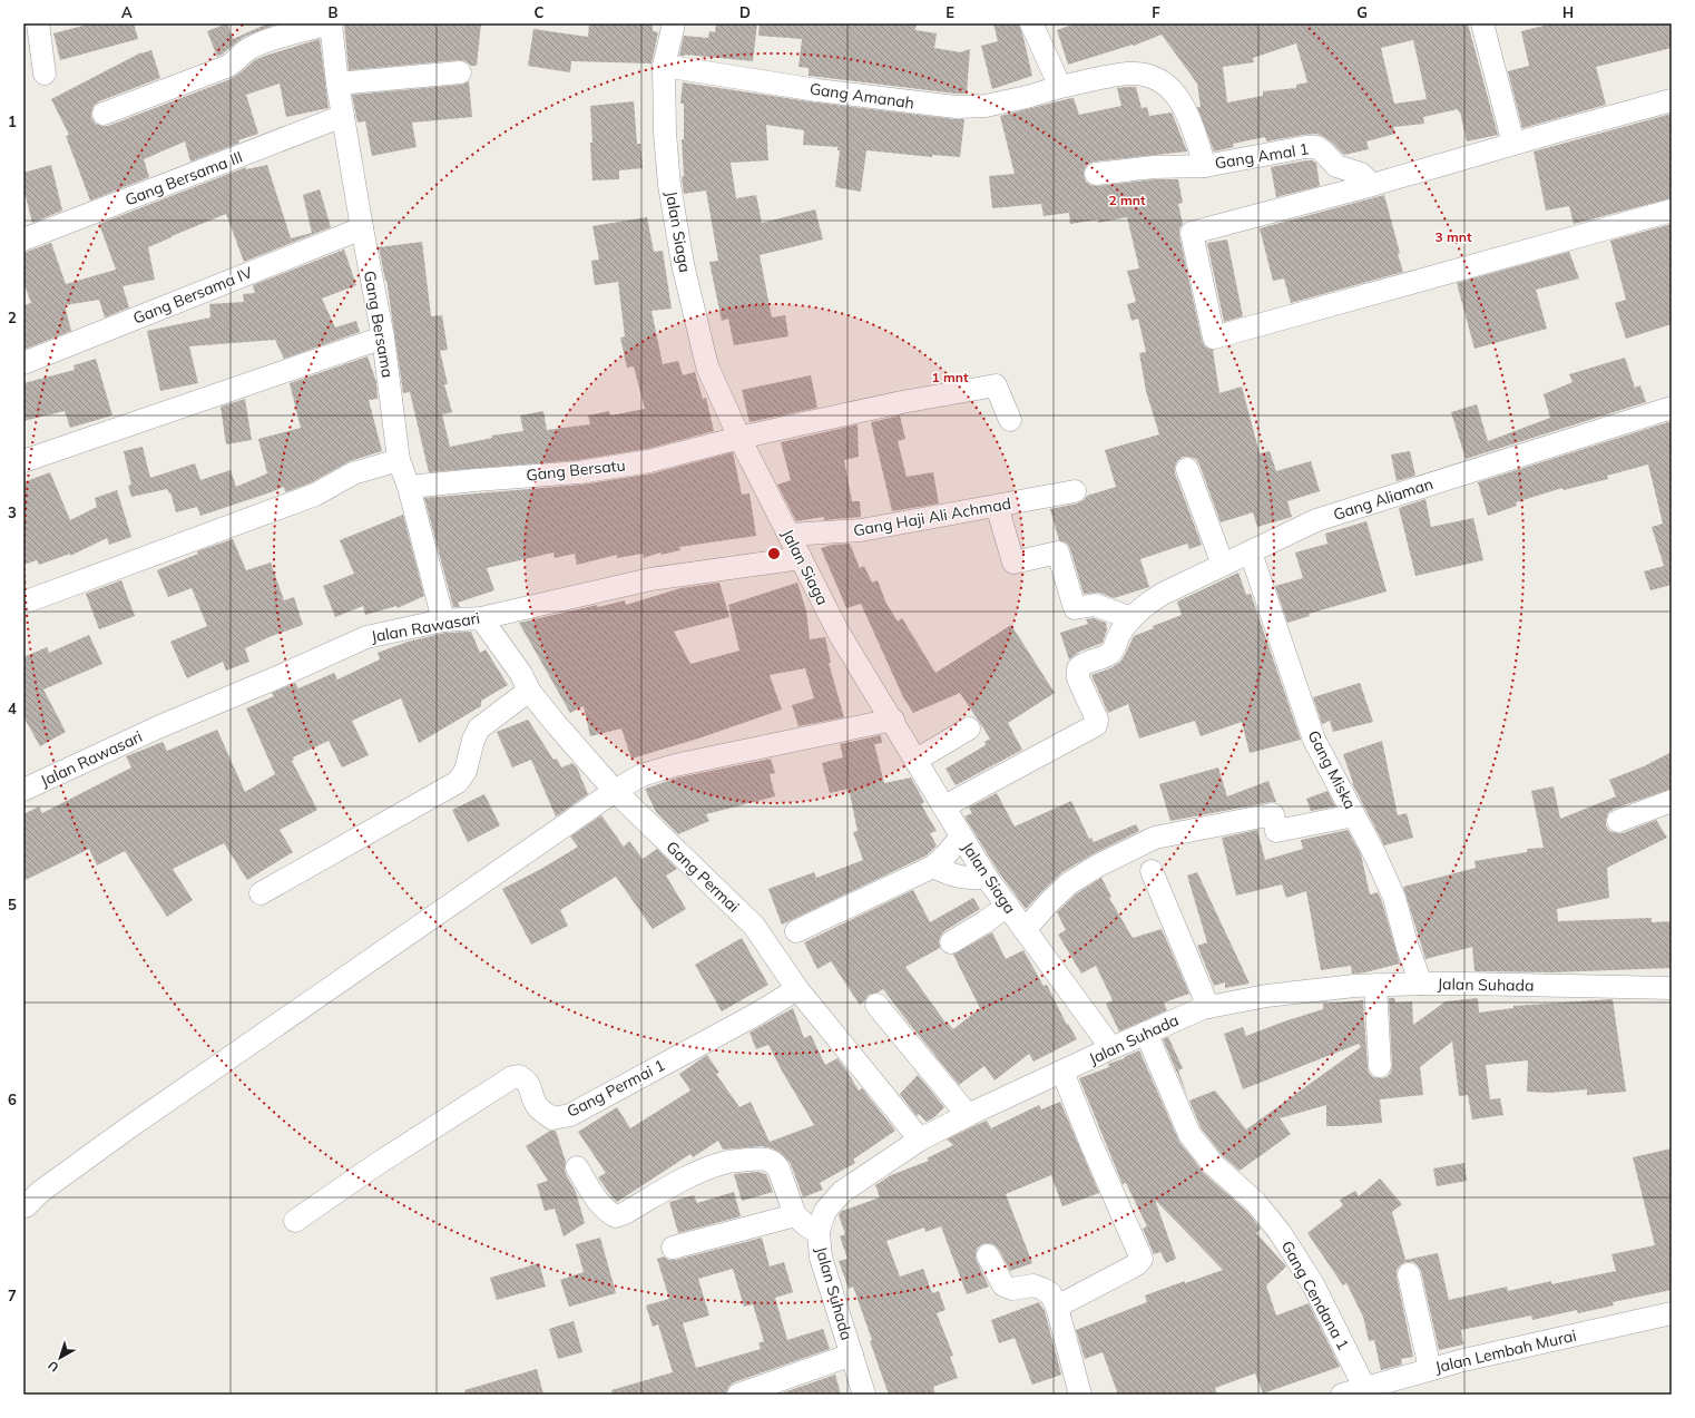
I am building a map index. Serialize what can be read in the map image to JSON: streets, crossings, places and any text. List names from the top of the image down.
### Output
{
  "streets": {
    "street": [
      "Gang Amanah",
      "Gang Amal 1",
      "Gang Bersama III",
      "Jalan Siaga",
      "Gang Bersama IV",
      "Gang Bersama",
      "Gang Bersatu",
      "Gang Aliaman",
      "Gang Haji Ali Achmad",
      "Jalan Rawasari",
      "Gang Miska",
      "Gang Permai",
      "Jalan Suhada",
      "Gang Permai 1",
      "Gang Cendana 1",
      "Jalan Lembah Murai"
    ]
  },
  "crossings": [
    ["Gang Amanah", "Gang Amal 1"],
    ["Gang Amanah", "Jalan Siaga"],
    ["Gang Bersama III", "Gang Bersama"],
    ["Jalan Siaga", "Gang Bersatu"],
    ["Jalan Siaga", "Gang Aliaman"],
    ["Jalan Siaga", "Gang Haji Ali Achmad"],
    ["Jalan Siaga", "Jalan Rawasari"],
    ["Jalan Siaga", "Jalan Suhada"],
    ["Gang Bersama IV", "Gang Bersama"],
    ["Gang Bersama", "Gang Bersatu"],
    ["Gang Bersama", "Jalan Rawasari"],
    ["Gang Aliaman", "Gang Miska"],
    ["Jalan Rawasari", "Gang Permai"],
    ["Gang Miska", "Jalan Suhada"],
    ["Gang Permai", "Jalan Suhada"],
    ["Gang Permai", "Gang Permai 1"],
    ["Jalan Suhada", "Gang Cendana 1"],
    ["Gang Cendana 1", "Jalan Lembah Murai"]
  ],
  "north": "bottom left",
  "grid": {
    "columns": [
      "A",
      "B",
      "C",
      "D",
      "E",
      "F",
      "G",
      "H"
    ],
    "rows": [
      "1",
      "2",
      "3",
      "4",
      "5",
      "6",
      "7"
    ]
  },
  "rings": ["2 mnt", "3 mnt", "1 mnt"]
}
